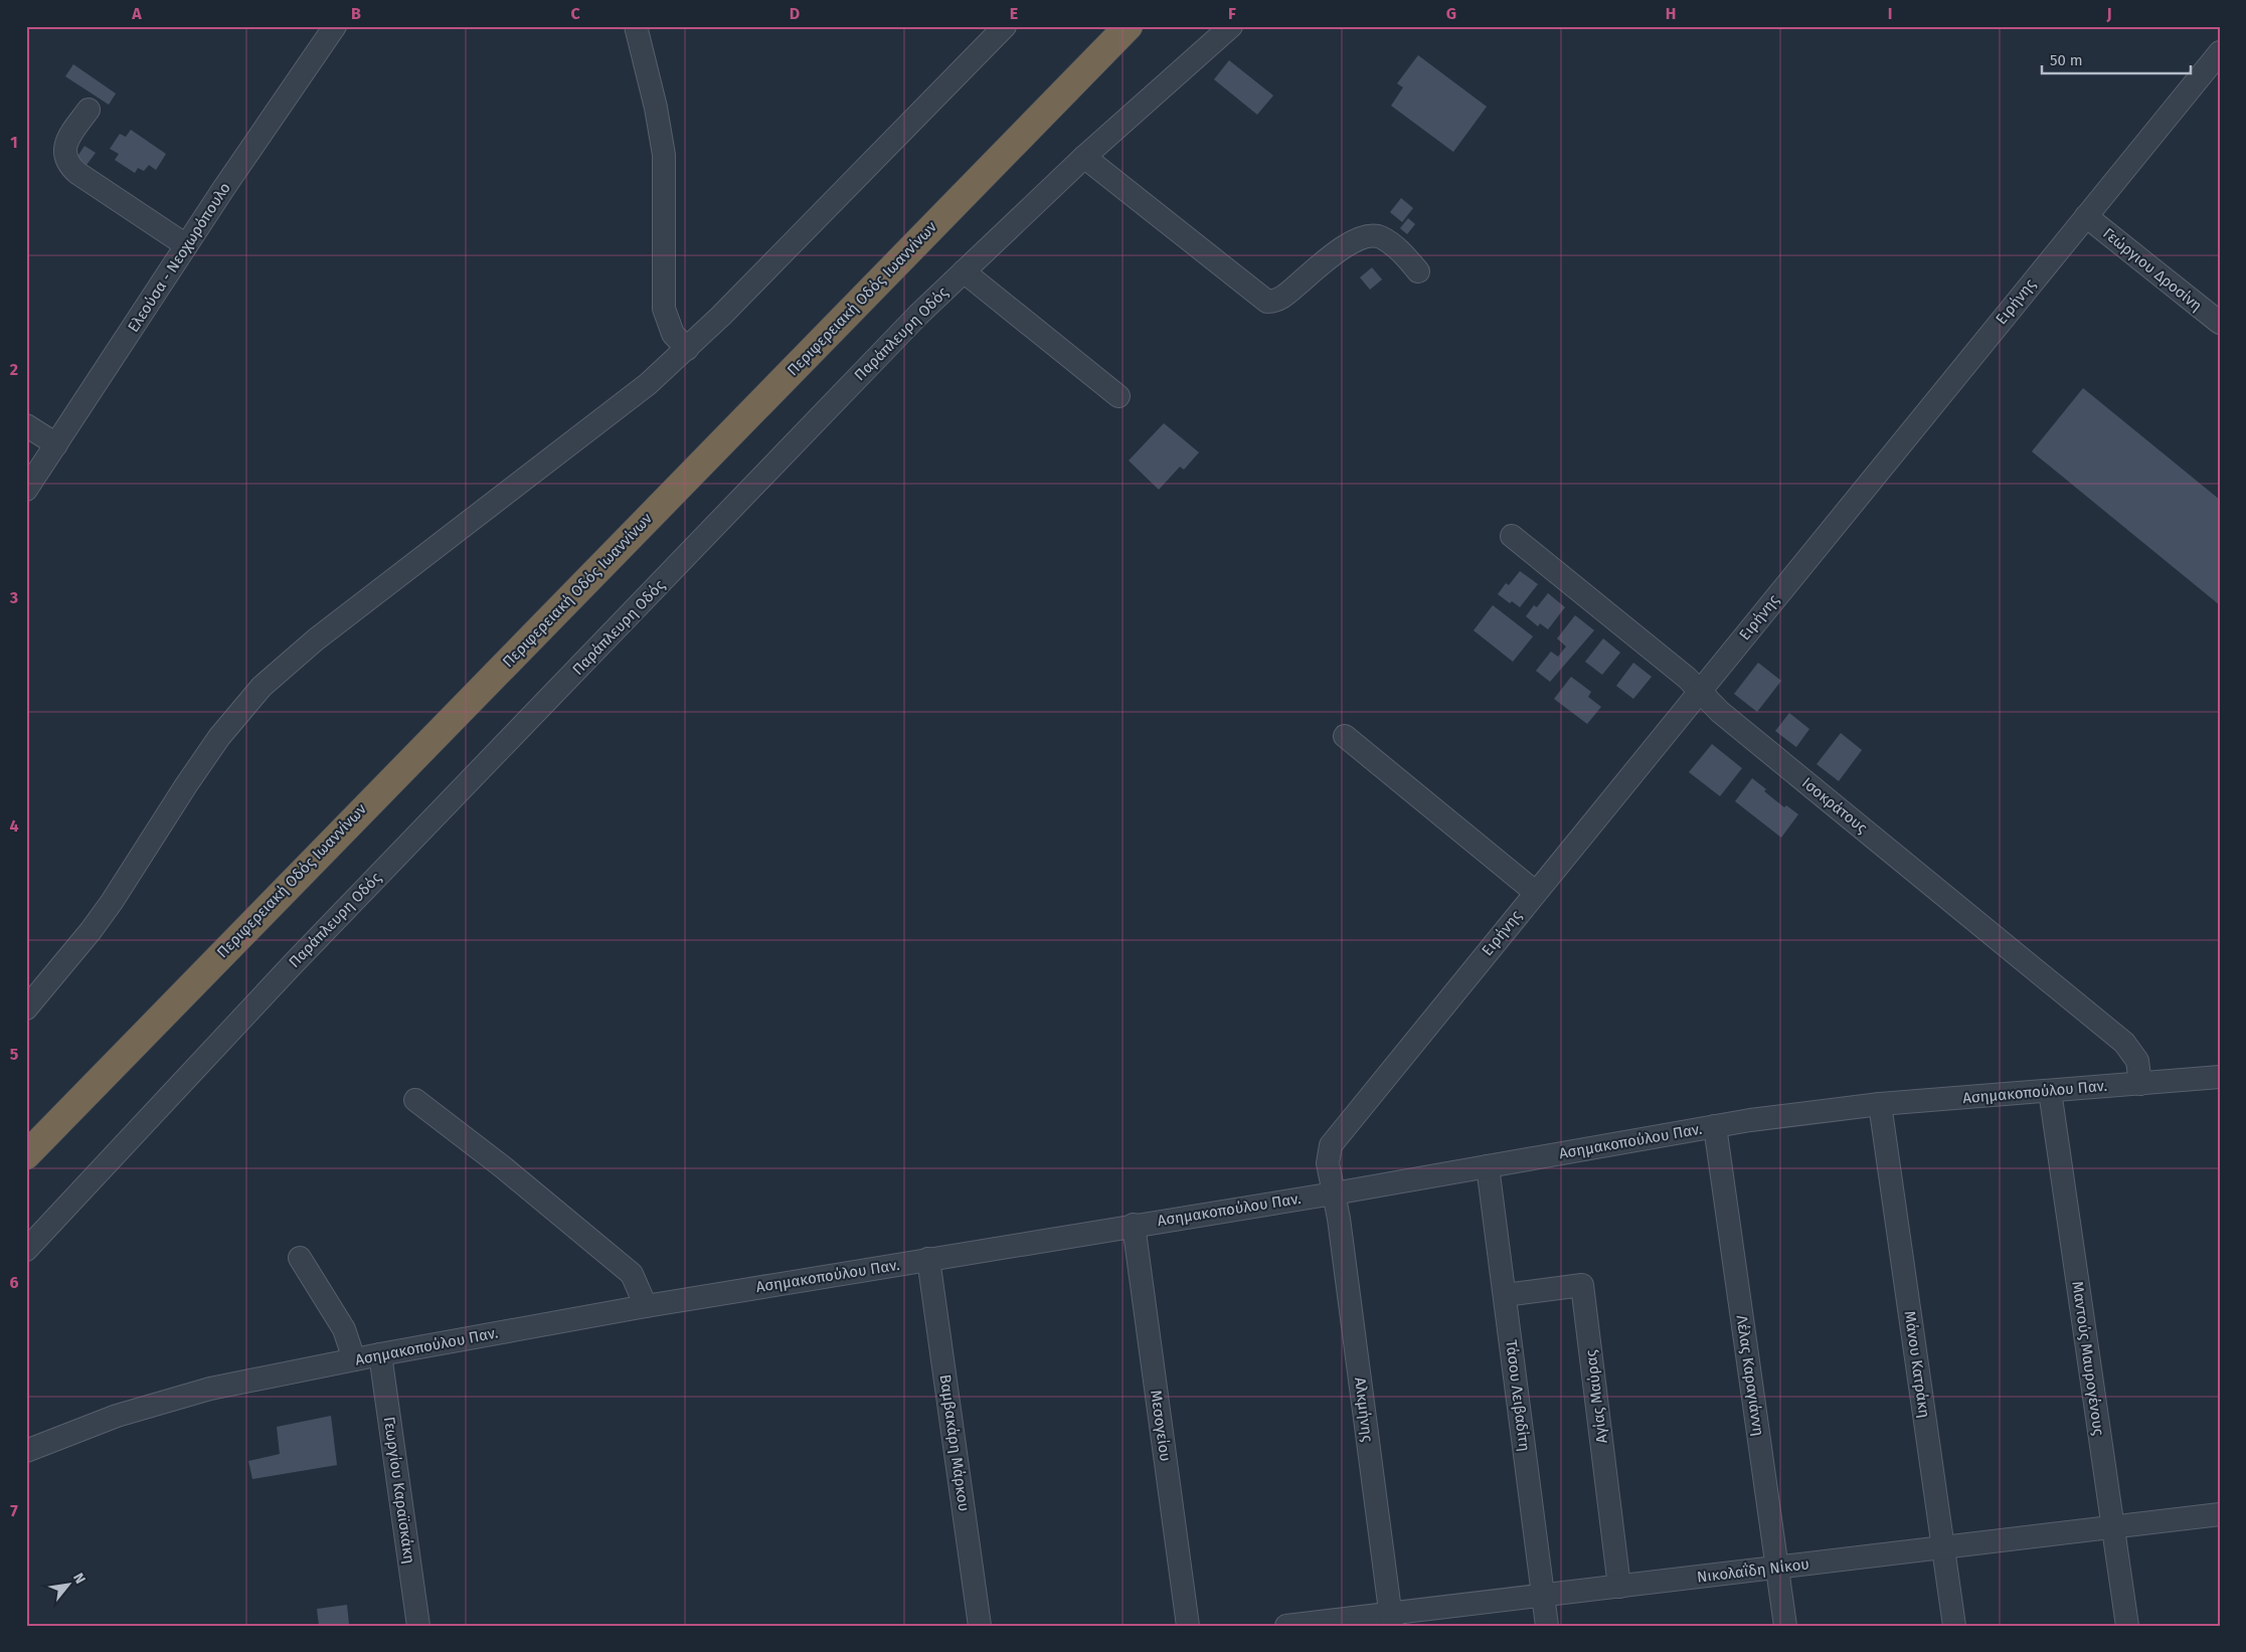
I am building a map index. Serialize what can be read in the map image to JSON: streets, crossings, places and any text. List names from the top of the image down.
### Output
{
  "streets": {
    "highway": ["Περιφερειακή Οδός Ιωαννίνων"],
    "street": [
      "Ελεούσα - Νεοχωρόπουλο",
      "Γεώργιου Δροσίνη",
      "Ειρήνης",
      "Παράπλευρη Οδός",
      "Ισοκράτους",
      "Ασημακοπούλου Παν.",
      "Μαντούς Μαυρογένους",
      "Μάνου Κατράκη",
      "Λέλας Καραγιάννη",
      "Τάσου Λειβαδίτη",
      "Αγίας Μαύρας",
      "Αλκμήνης",
      "Μεσογείου",
      "Βαμβακάρη Μάρκου",
      "Γεωργίου Καραϊσκάκη",
      "Νικολαΐδη Νίκου"
    ]
  },
  "crossings": [
    ["Γεώργιου Δροσίνη", "Ειρήνης"],
    ["Ειρήνης", "Ισοκράτους"],
    ["Ειρήνης", "Ασημακοπούλου Παν."],
    ["Ειρήνης", "Αλκμήνης"],
    ["Ισοκράτους", "Ασημακοπούλου Παν."],
    ["Ασημακοπούλου Παν.", "Μαντούς Μαυρογένους"],
    ["Ασημακοπούλου Παν.", "Μάνου Κατράκη"],
    ["Ασημακοπούλου Παν.", "Λέλας Καραγιάννη"],
    ["Ασημακοπούλου Παν.", "Τάσου Λειβαδίτη"],
    ["Ασημακοπούλου Παν.", "Αλκμήνης"],
    ["Ασημακοπούλου Παν.", "Μεσογείου"],
    ["Ασημακοπούλου Παν.", "Βαμβακάρη Μάρκου"],
    ["Ασημακοπούλου Παν.", "Γεωργίου Καραϊσκάκη"],
    ["Μαντούς Μαυρογένους", "Νικολαΐδη Νίκου"],
    ["Μάνου Κατράκη", "Νικολαΐδη Νίκου"],
    ["Λέλας Καραγιάννη", "Νικολαΐδη Νίκου"],
    ["Τάσου Λειβαδίτη", "Αγίας Μαύρας"],
    ["Τάσου Λειβαδίτη", "Νικολαΐδη Νίκου"],
    ["Αγίας Μαύρας", "Νικολαΐδη Νίκου"],
    ["Αλκμήνης", "Νικολαΐδη Νίκου"]
  ],
  "scale_bar": "50 m",
  "north": "top right",
  "grid": {
    "columns": [
      "A",
      "B",
      "C",
      "D",
      "E",
      "F",
      "G",
      "H",
      "I",
      "J"
    ],
    "rows": [
      "1",
      "2",
      "3",
      "4",
      "5",
      "6",
      "7"
    ]
  }
}
